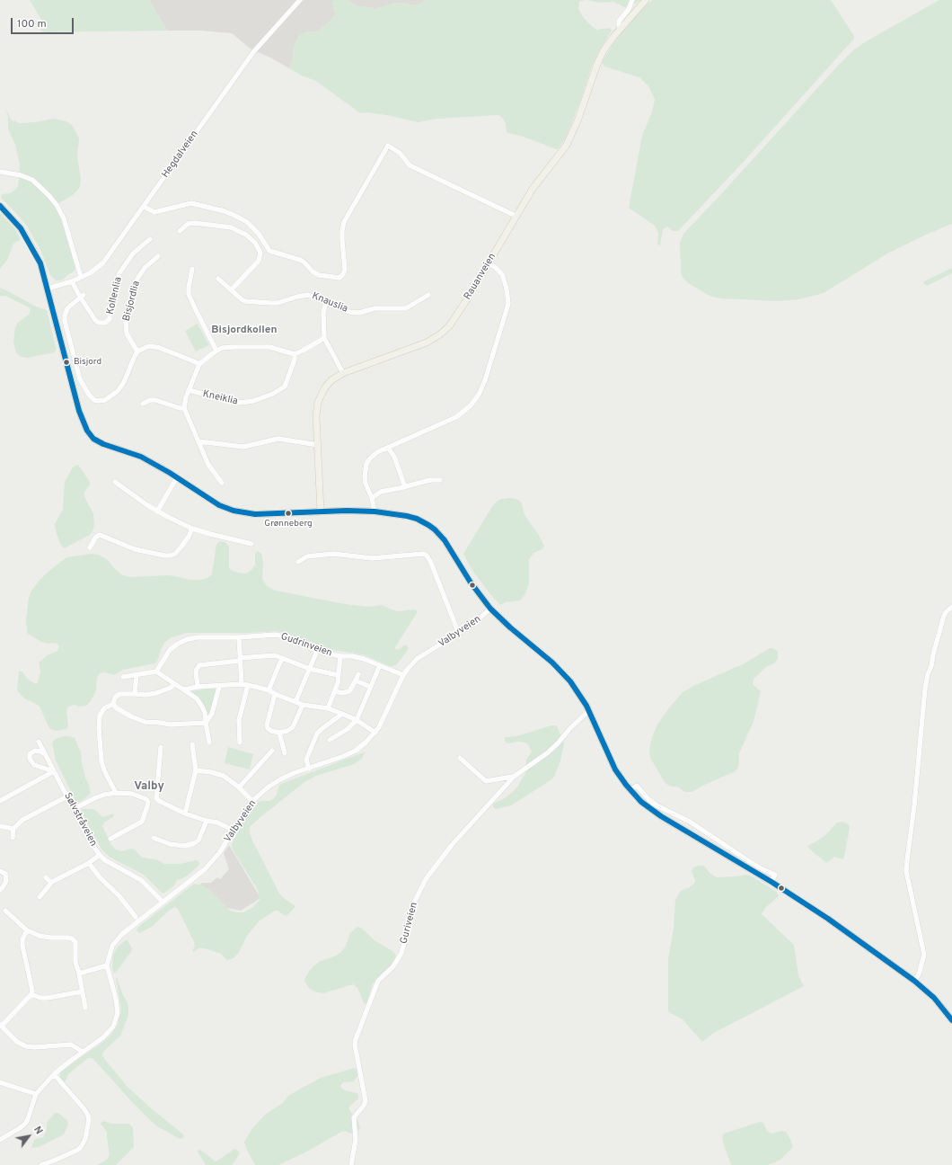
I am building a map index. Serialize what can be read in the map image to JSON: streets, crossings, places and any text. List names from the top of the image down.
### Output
{
  "streets": {
    "main road": ["Rauanveien"],
    "street": [
      "Hegdalveien",
      "Kollenlia",
      "Bisjordlia",
      "Knauslia",
      "Kneiklia",
      "Valbyveien",
      "Gudrinveien",
      "Sølvstråveien",
      "Guriveien"
    ]
  },
  "crossings": [
    ["Valbyveien", "Gudrinveien"],
    ["Valbyveien", "Sølvstråveien"]
  ],
  "districts": ["Bisjordkollen", "Valby"],
  "places": ["Bisjord", "Grønneberg"],
  "scale_bar": "100 m",
  "north": "top right"
}
